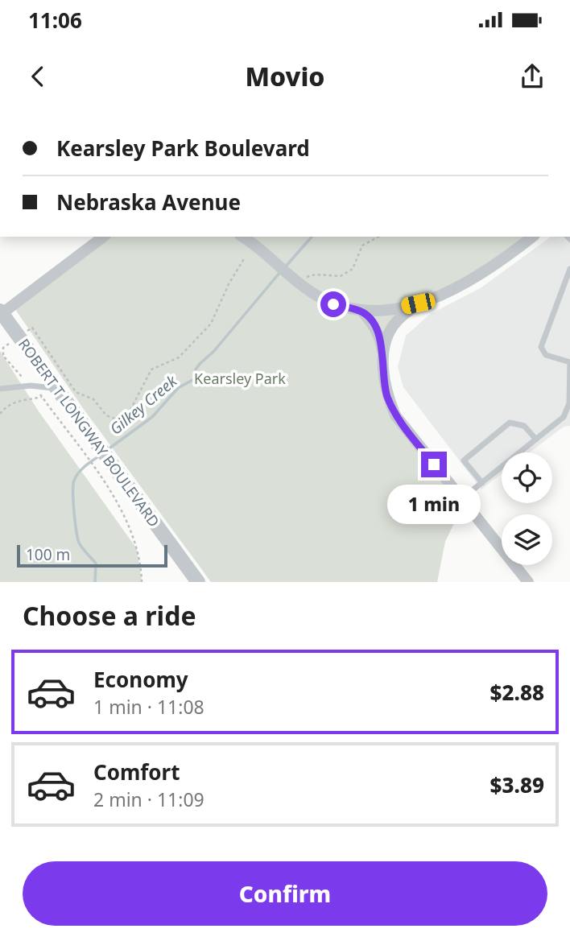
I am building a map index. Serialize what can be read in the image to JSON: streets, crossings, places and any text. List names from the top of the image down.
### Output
{
  "streets": {
    "street": ["ROBERT T LONGWAY BOULEVARD"]
  },
  "water": ["Gilkey Creek"],
  "parks": ["Kearsley Park"],
  "scale_bar": "100 m",
  "page": {
    "status": "11:06",
    "header": "Movio",
    "banner": ["Kearsley Park Boulevard", "Nebraska Avenue"],
    "bubble": "1 min",
    "scale": "100 m",
    "heading": "Choose a ride",
    "list": [
      {
        "name": "Economy",
        "note": "1 min · 11:08",
        "value": "$2.88"
      },
      {
        "name": "Comfort",
        "note": "2 min · 11:09",
        "value": "$3.89"
      }
    ],
    "buttons": "Confirm"
  }
}
